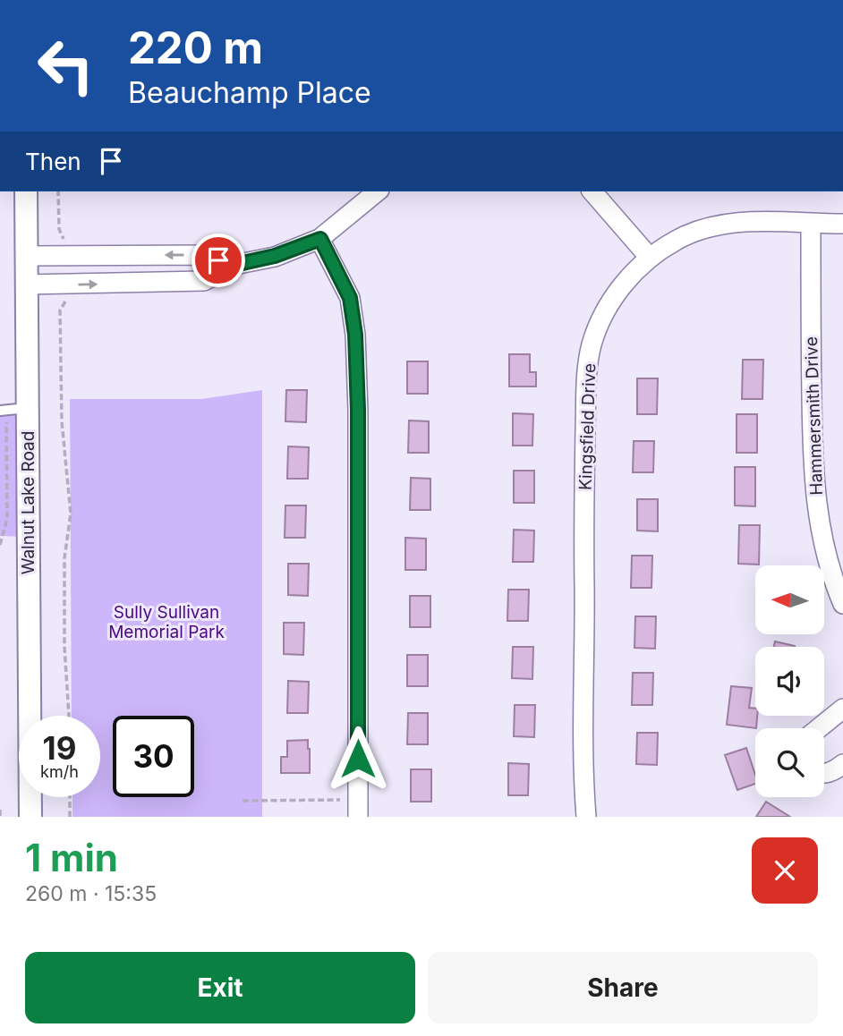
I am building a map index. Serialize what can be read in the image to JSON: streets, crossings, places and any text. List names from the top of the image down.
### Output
{
  "streets": {
    "street": ["Hammersmith Drive", "Kingsfield Drive", "Walnut Lake Road"]
  },
  "crossings": [
    ["Hammersmith Drive", "Kingsfield Drive"]
  ],
  "parks": ["Sully Sullivan Memorial Park"],
  "north": "left",
  "page": {
    "turn": ["220 m", "Beauchamp Place"],
    "then": "Then",
    "speed": "19 km/h",
    "limit": "30",
    "heading": ["1 min", "260 m · 15:35"],
    "buttons": ["Exit", "Share"]
  }
}
